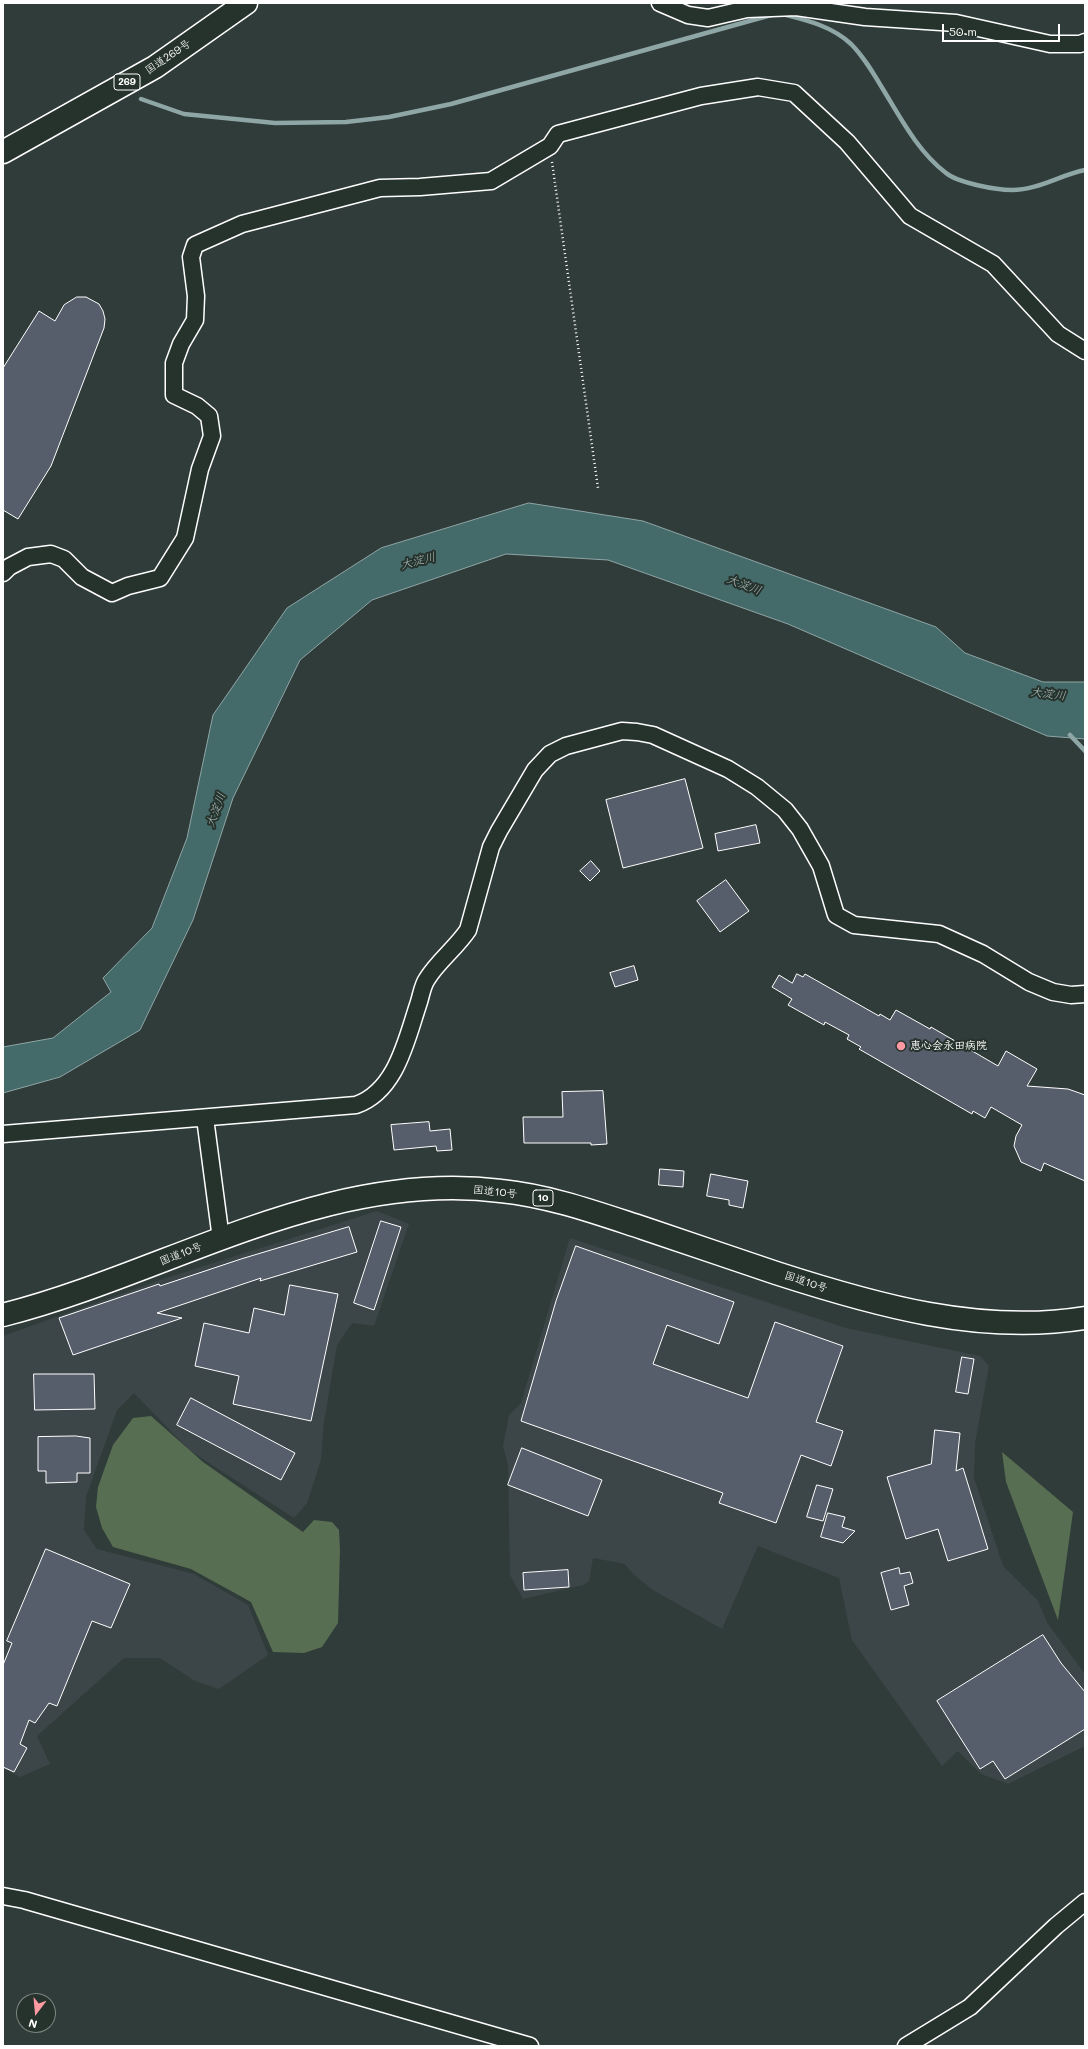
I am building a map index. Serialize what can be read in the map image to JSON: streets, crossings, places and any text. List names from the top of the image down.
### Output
{
  "streets": {
    "highway": [
      "国道269号",
      "269",
      "国道10号",
      "10"
    ]
  },
  "water": ["大淀川"],
  "places": ["恵心会永田病院"],
  "scale_bar": "50 m",
  "north": "bottom"
}
